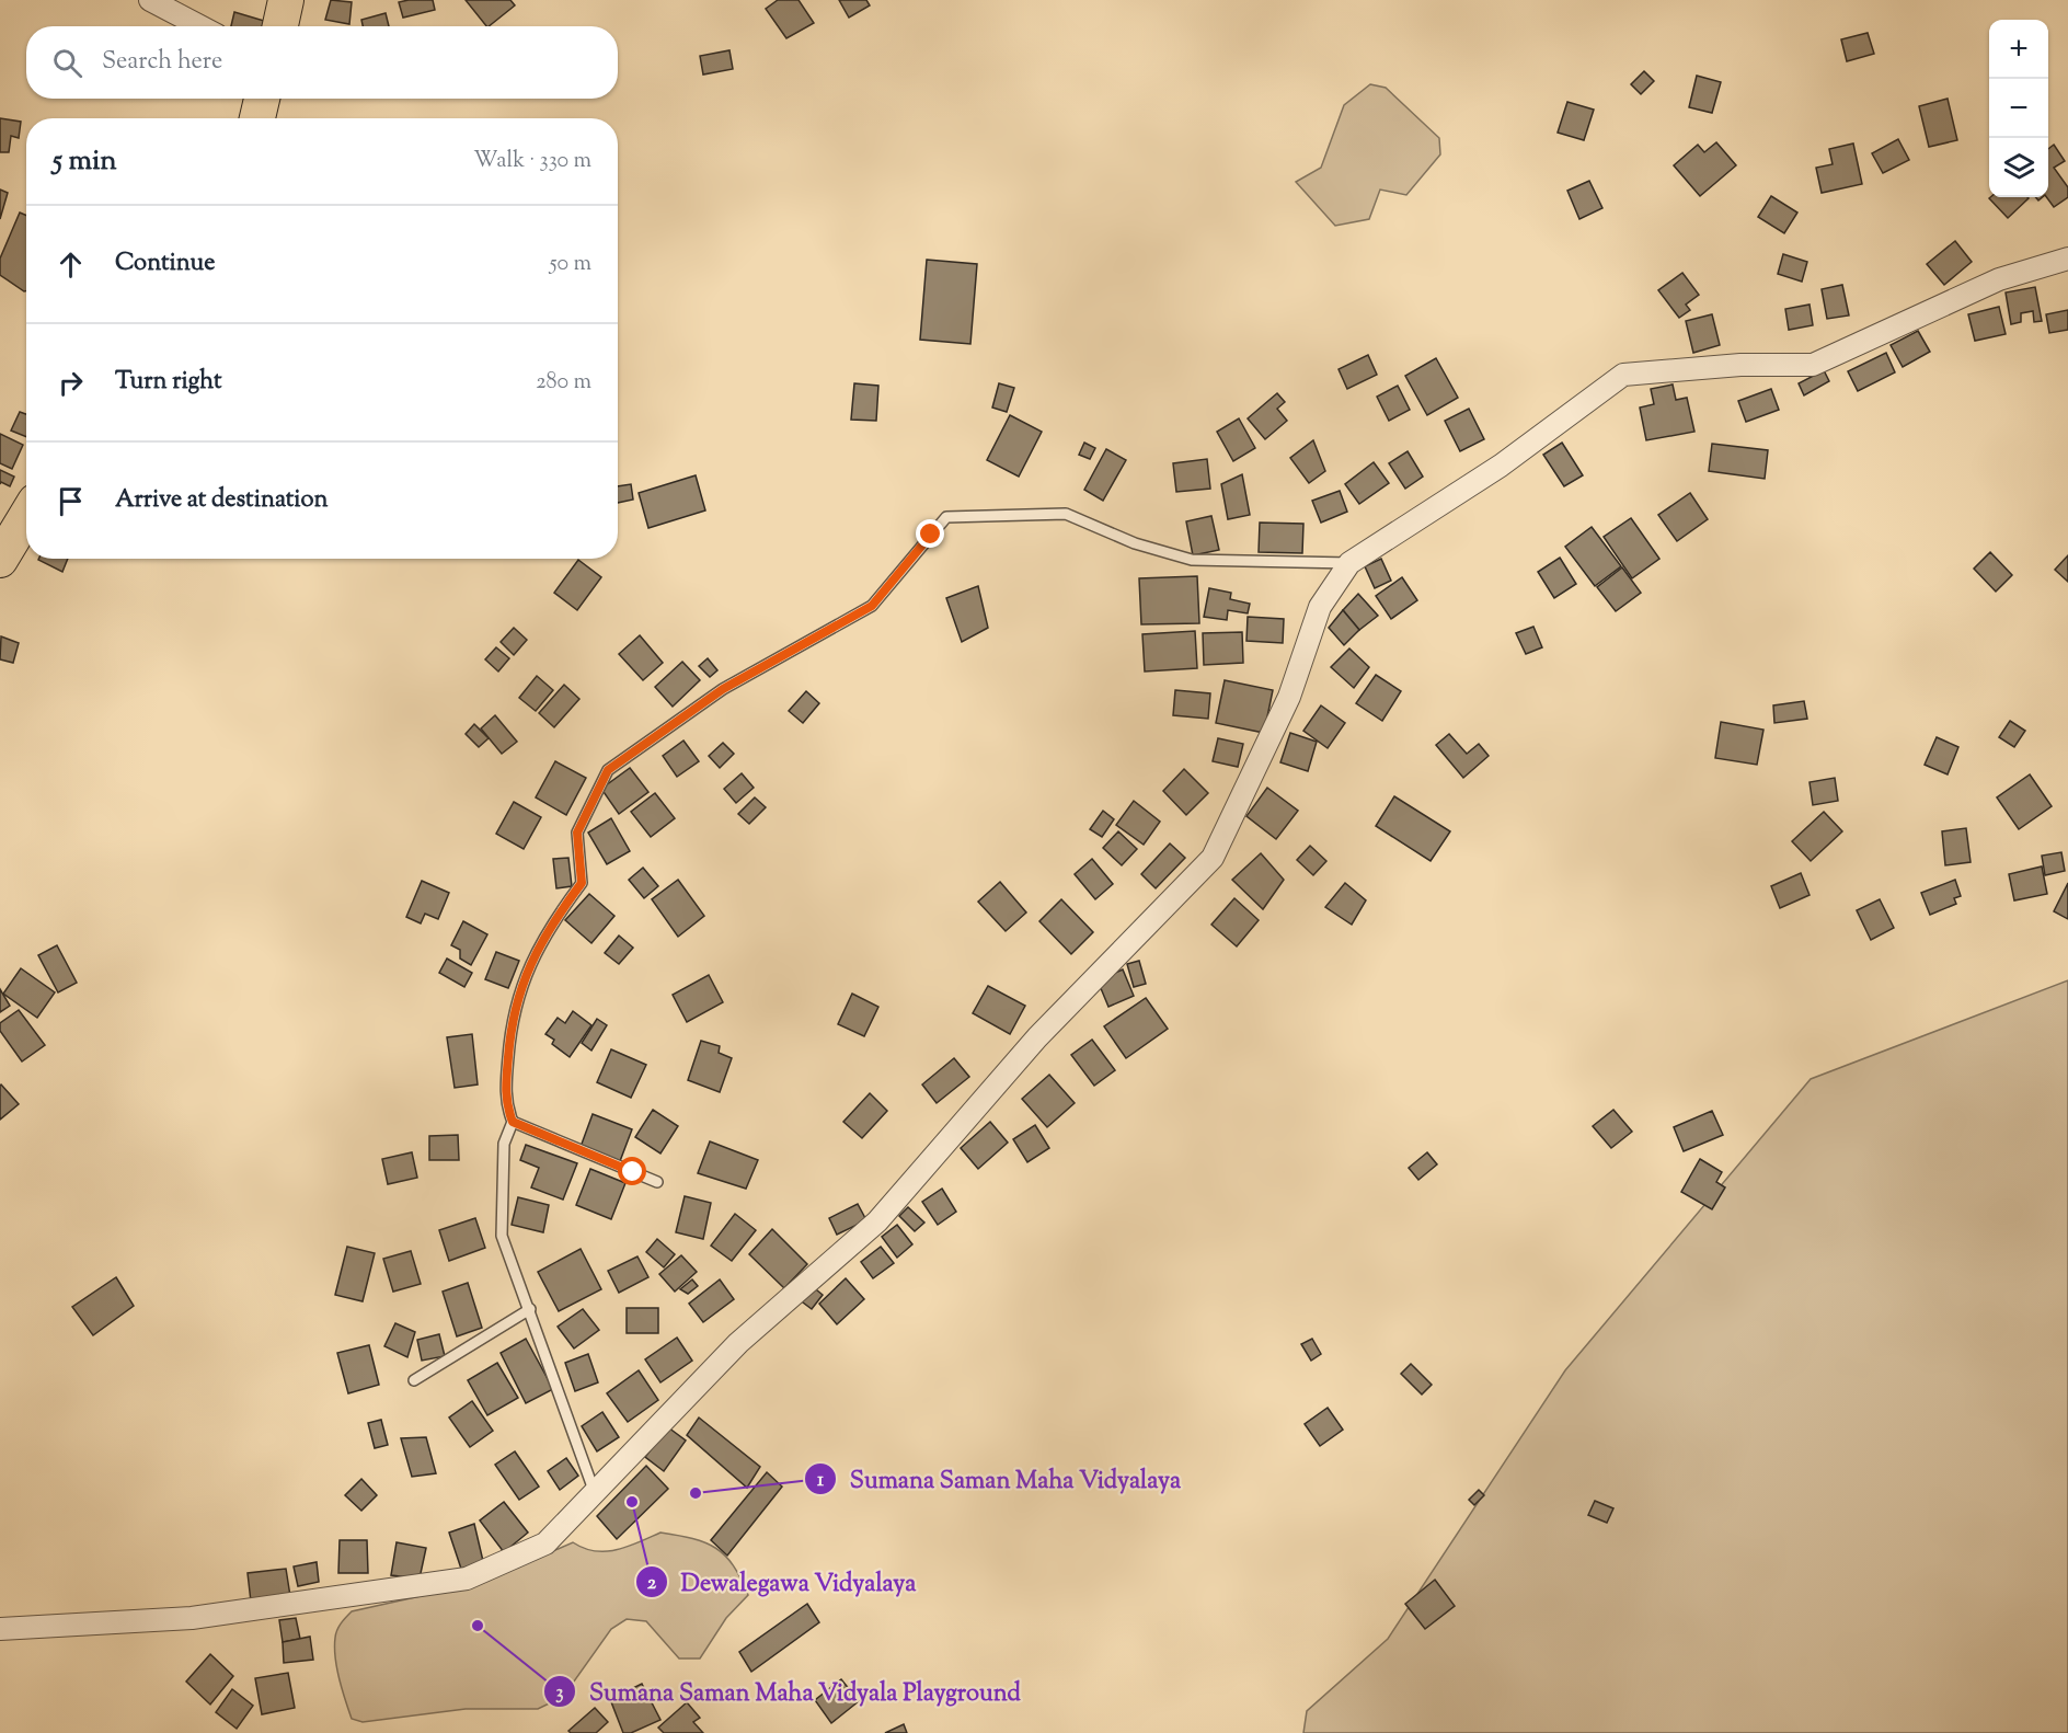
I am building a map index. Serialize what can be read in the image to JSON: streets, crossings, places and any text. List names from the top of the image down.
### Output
{
  "places": ["Sumana Saman Maha Vidyalaya", "Dewalegawa Vidyalaya", "Sumana Saman Maha Vidyala Playground"],
  "page": {
    "map_buttons": ["+", "−"],
    "search": "Search here",
    "heading": ["5 min", "Walk · 330 m"],
    "list": [
      ["Continue", "50 m"],
      ["Turn right", "280 m"],
      "Arrive at destination"
    ]
  }
}
